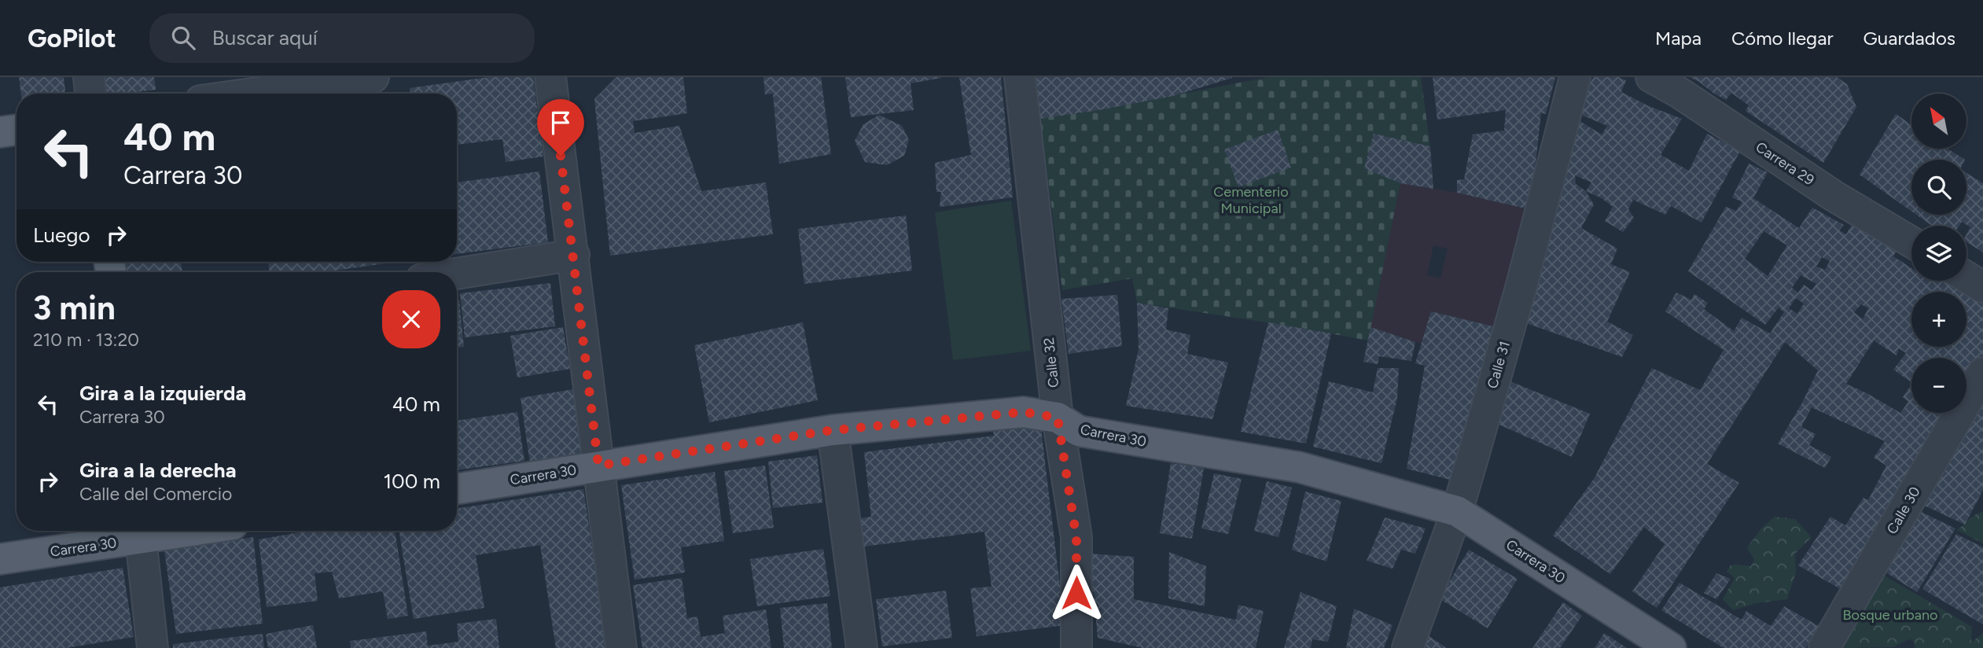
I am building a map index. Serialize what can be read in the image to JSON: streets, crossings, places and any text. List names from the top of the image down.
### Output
{
  "streets": {
    "main road": ["Carrera 30"],
    "street": [
      "Carrera 29",
      "Calle 32",
      "Calle 31",
      "Calle 30"
    ]
  },
  "crossings": [
    ["Calle 32", "Carrera 30"],
    ["Calle 31", "Carrera 30"]
  ],
  "parks": ["Cementerio Municipal", "Bosque urbano"],
  "north": "top left",
  "page": {
    "header": "GoPilot",
    "search": "Buscar aquí",
    "nav": ["Mapa", "Cómo llegar", "Guardados"],
    "map_buttons": ["+", "−"],
    "turn": ["40 m", "Carrera 30"],
    "then": "Luego",
    "heading": ["3 min", "210 m · 13:20"],
    "list": [
      {
        "name": "Gira a la izquierda",
        "note": "Carrera 30",
        "value": "40 m"
      },
      {
        "name": "Gira a la derecha",
        "note": "Calle del Comercio",
        "value": "100 m"
      }
    ]
  }
}
